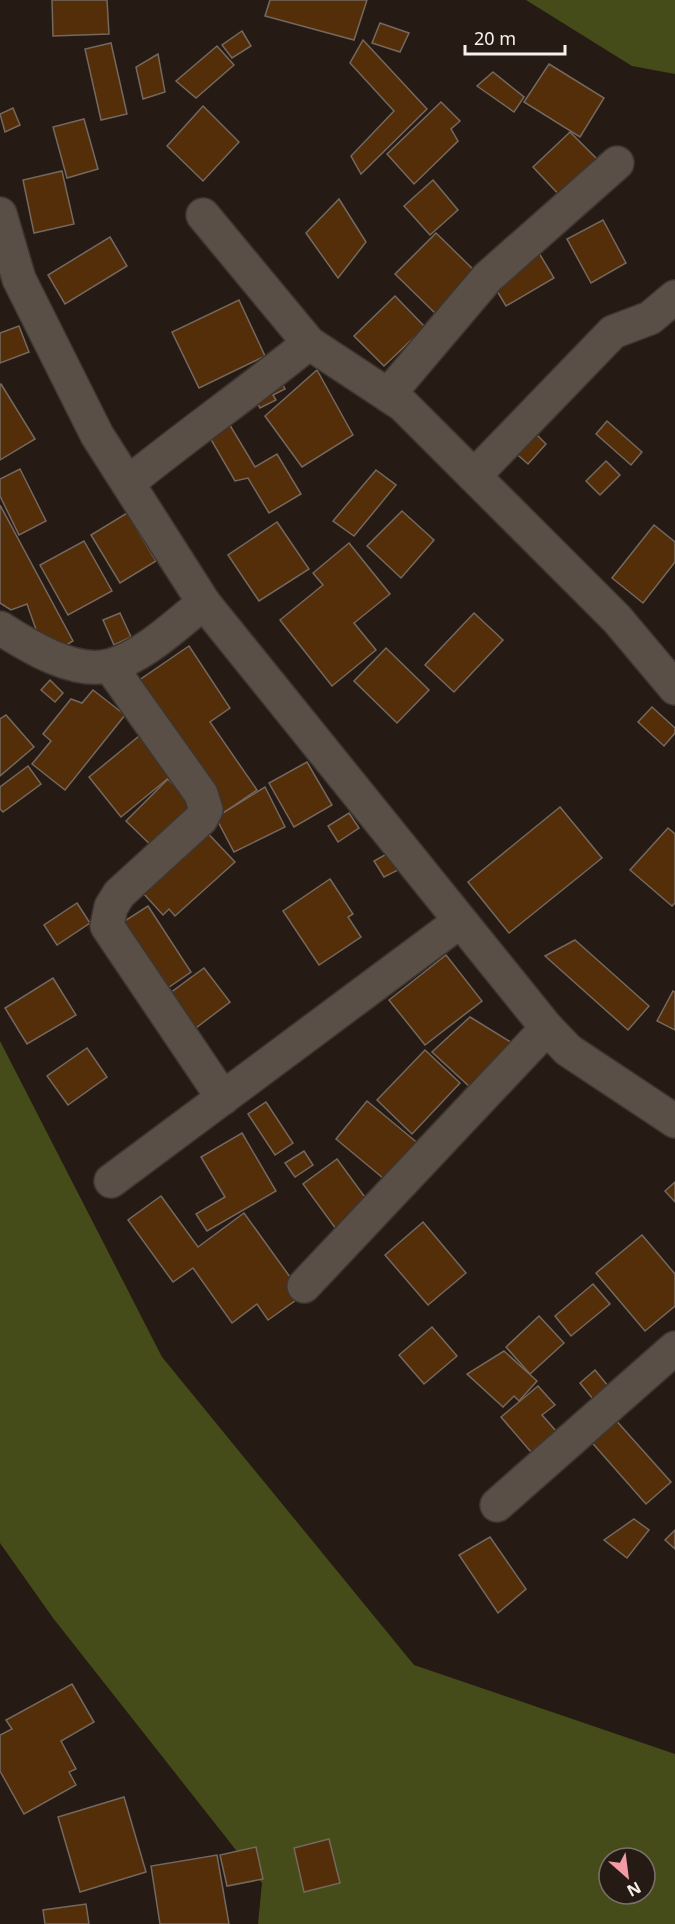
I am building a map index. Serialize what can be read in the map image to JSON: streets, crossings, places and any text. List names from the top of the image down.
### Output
{
  "scale_bar": "20 m",
  "north": "bottom right"
}
